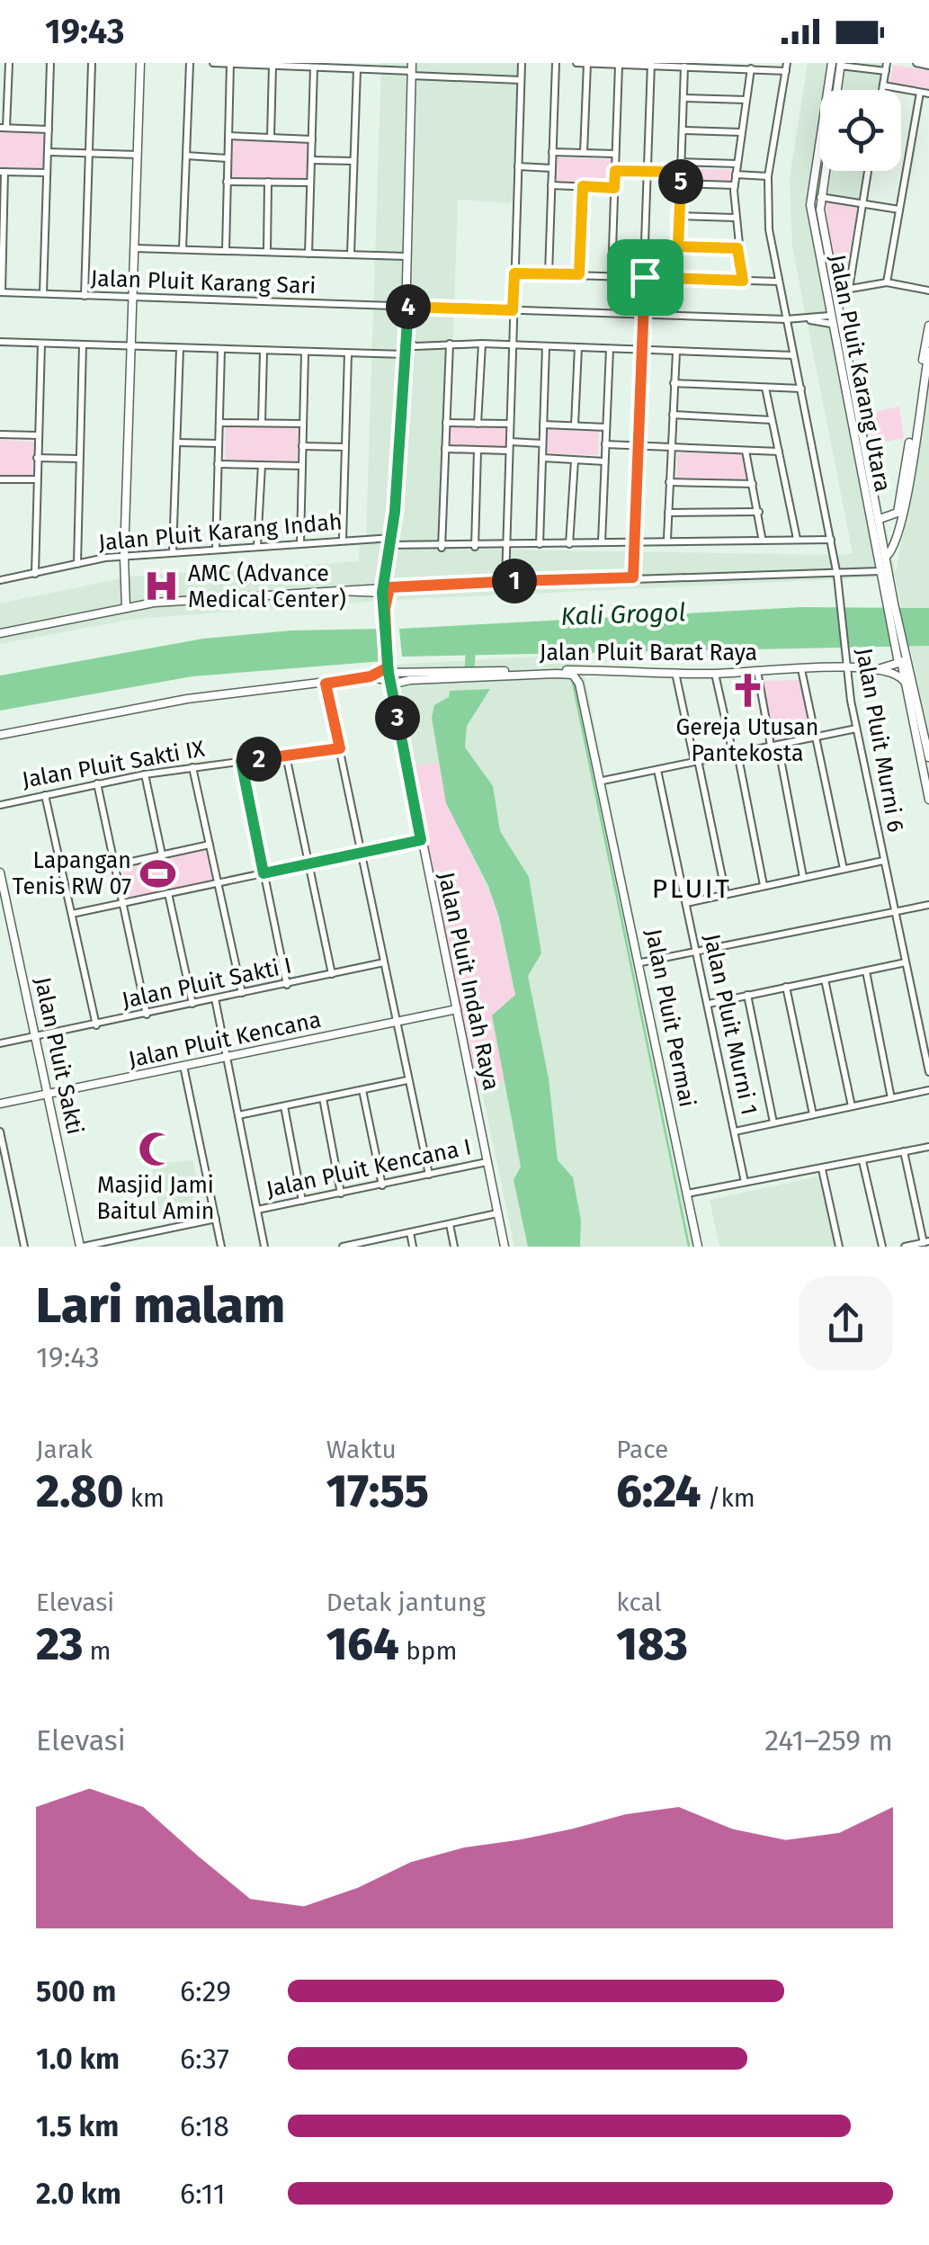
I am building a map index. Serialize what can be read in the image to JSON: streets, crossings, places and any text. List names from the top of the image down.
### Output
{
  "streets": {
    "street": [
      "Jalan Pluit Karang Sari",
      "Jalan Pluit Karang Utara",
      "Jalan Pluit Karang Indah",
      "Jalan Pluit Barat Raya",
      "Jalan Pluit Murni 6",
      "Jalan Pluit Sakti IX",
      "Jalan Pluit Indah Raya",
      "Jalan Pluit Sakti I",
      "Jalan Pluit Permai",
      "Jalan Pluit Murni 1",
      "Jalan Pluit Kencana",
      "Jalan Pluit Sakti",
      "Jalan Pluit Kencana I"
    ]
  },
  "crossings": [
    ["Jalan Pluit Karang Sari", "Jalan Pluit Karang Utara"],
    ["Jalan Pluit Karang Sari", "Jalan Pluit Murni 6"],
    ["Jalan Pluit Karang Sari", "Jalan Pluit Indah Raya"],
    ["Jalan Pluit Karang Indah", "Jalan Pluit Murni 6"],
    ["Jalan Pluit Karang Indah", "Jalan Pluit Indah Raya"],
    ["Jalan Pluit Barat Raya", "Jalan Pluit Murni 6"],
    ["Jalan Pluit Barat Raya", "Jalan Pluit Indah Raya"],
    ["Jalan Pluit Barat Raya", "Jalan Pluit Permai"],
    ["Jalan Pluit Indah Raya", "Jalan Pluit Kencana"],
    ["Jalan Pluit Indah Raya", "Jalan Pluit Kencana I"],
    ["Jalan Pluit Sakti I", "Jalan Pluit Sakti"],
    ["Jalan Pluit Kencana", "Jalan Pluit Sakti"]
  ],
  "districts": ["PLUIT"],
  "water": ["Kali Grogol"],
  "places": {
    "hospital": ["AMC (Advance Medical Center)"],
    "church": ["Gereja Utusan Pantekosta"],
    "sports": ["Lapangan Tenis RW 07"],
    "mosque": ["Masjid Jami Baitul Amin"]
  },
  "page": {
    "status": "19:43",
    "pins": [
      "5",
      "4",
      "1",
      "3",
      "2"
    ],
    "heading": ["Lari malam", "19:43"],
    "stats": [
      ["Jarak", "2.80 km"],
      ["Waktu", "17:55"],
      ["Pace", "6:24 /km"],
      ["Elevasi", "23 m"],
      ["Detak jantung", "164 bpm"],
      ["kcal", "183"]
    ],
    "chart": ["Elevasi", "241–259 m"],
    "list": [
      {
        "name": "500 m",
        "note": "6:29"
      },
      {
        "name": "1.0 km",
        "note": "6:37"
      },
      {
        "name": "1.5 km",
        "note": "6:18"
      },
      {
        "name": "2.0 km",
        "note": "6:11"
      }
    ]
  }
}
